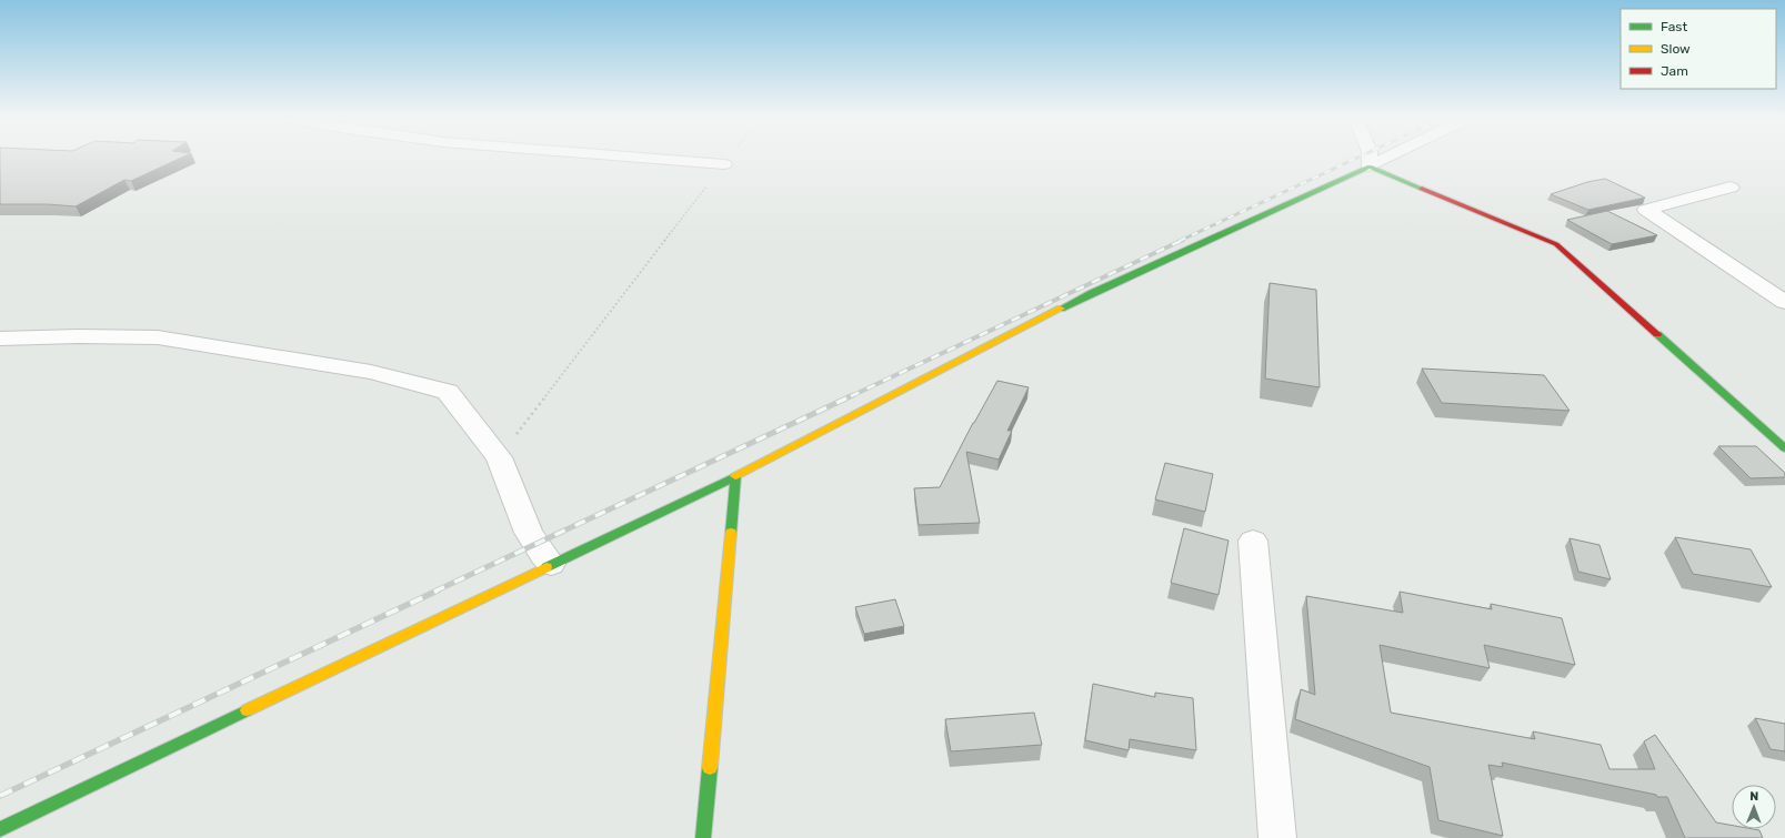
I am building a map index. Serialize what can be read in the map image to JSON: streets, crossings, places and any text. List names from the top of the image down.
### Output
{
  "legend": ["Fast", "Slow", "Jam"],
  "north": "top"
}
